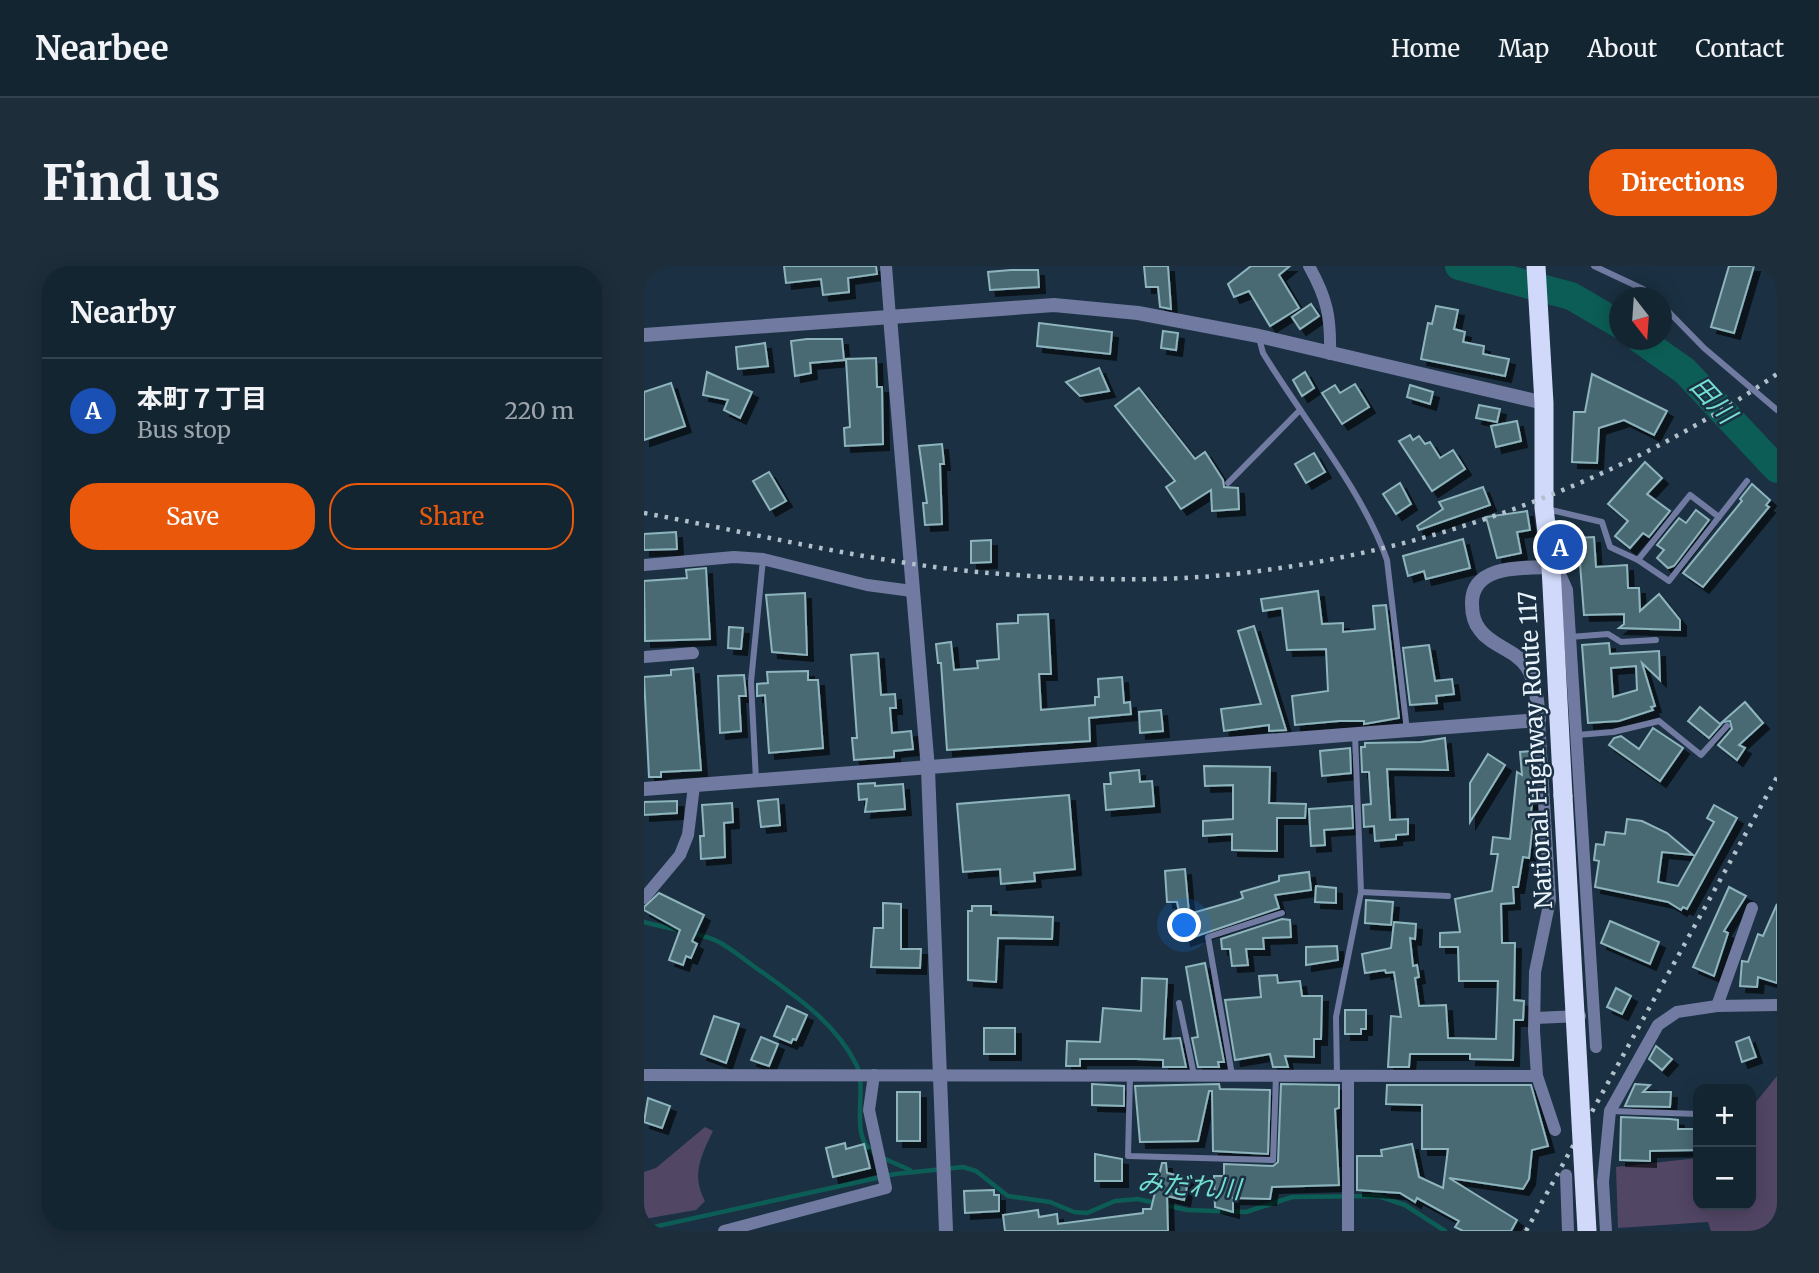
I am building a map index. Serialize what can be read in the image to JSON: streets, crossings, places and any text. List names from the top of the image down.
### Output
{
  "streets": {
    "highway": ["National Highway Route 117"]
  },
  "water": ["田川", "みだれ川"],
  "north": "bottom",
  "page": {
    "header": "Nearbee",
    "nav": [
      "Home",
      "Map",
      "About",
      "Contact"
    ],
    "buttons": [
      "Directions",
      ["Save", "Share"]
    ],
    "title": "Find us",
    "heading": "Nearby",
    "list": [
      {
        "mark": "A",
        "name": "本町７丁目",
        "note": "Bus stop",
        "value": "220 m"
      }
    ],
    "pins": "A",
    "map_buttons": ["+", "−"]
  }
}
